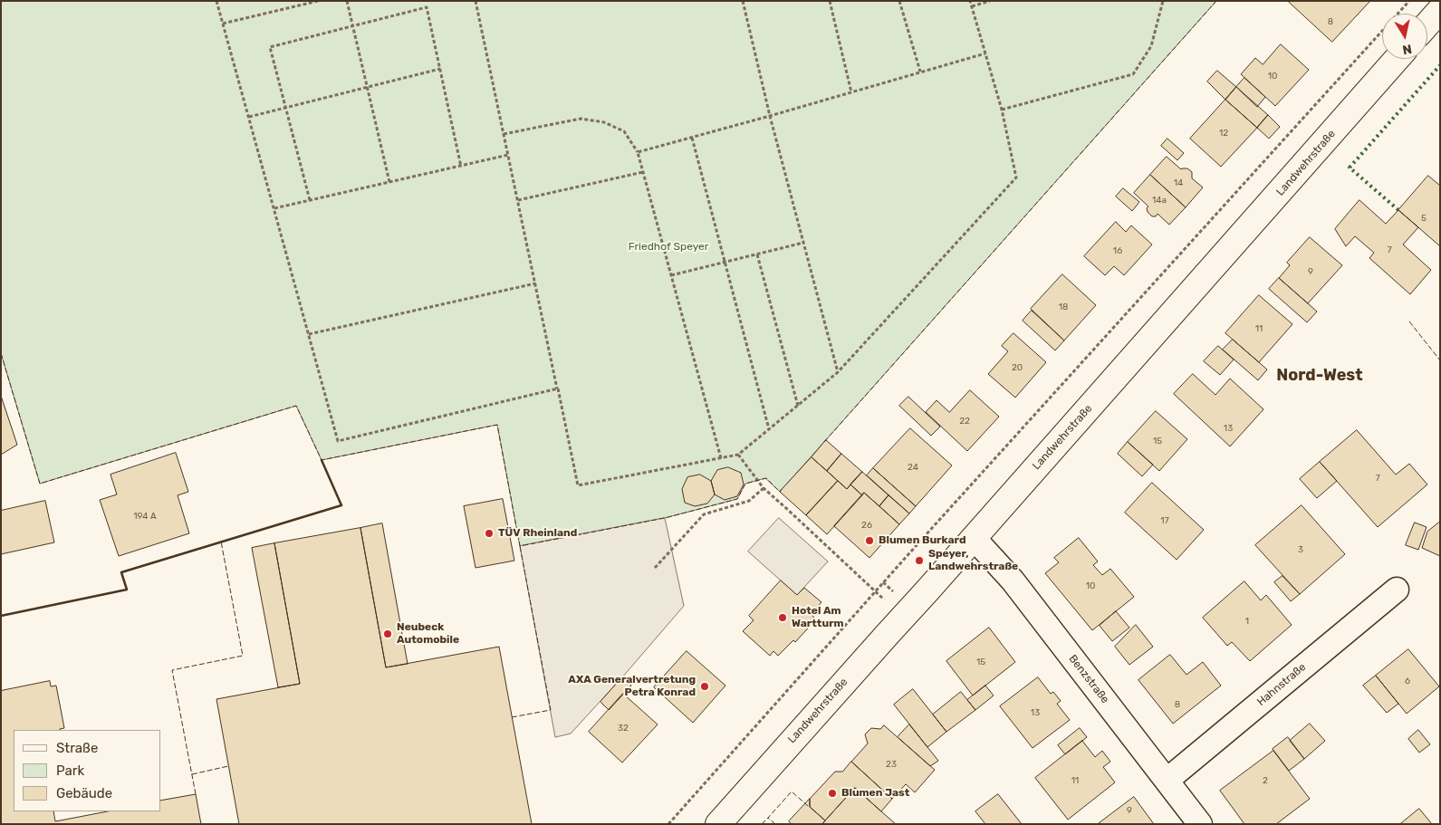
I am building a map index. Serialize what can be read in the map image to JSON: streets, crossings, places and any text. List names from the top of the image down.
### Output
{
  "streets": {
    "main road": ["Landwehrstraße"],
    "street": ["Benzstraße", "Hahnstraße"]
  },
  "crossings": [
    ["Landwehrstraße", "Benzstraße"],
    ["Benzstraße", "Hahnstraße"]
  ],
  "districts": ["Nord-West"],
  "parks": ["Friedhof Speyer"],
  "places": [
    "TÜV Rheinland",
    "Blumen Burkard",
    "Speyer, Landwehrstraße",
    "Hotel Am Wartturm",
    "Neubeck Automobile",
    "AXA Generalvertretung Petra Konrad",
    "Blumen Jast"
  ],
  "house_numbers": [
    "8",
    "10",
    "12",
    "14",
    "14a",
    "5",
    "7",
    "16",
    "9",
    "18",
    "11",
    "20",
    "22",
    "13",
    "15",
    "24",
    "7",
    "194 A",
    "17",
    "26",
    "3",
    "10",
    "1",
    "15",
    "6",
    "8",
    "13",
    "32",
    "23",
    "11",
    "2",
    "9"
  ],
  "legend": ["Straße", "Park", "Gebäude"],
  "north": "bottom"
}
